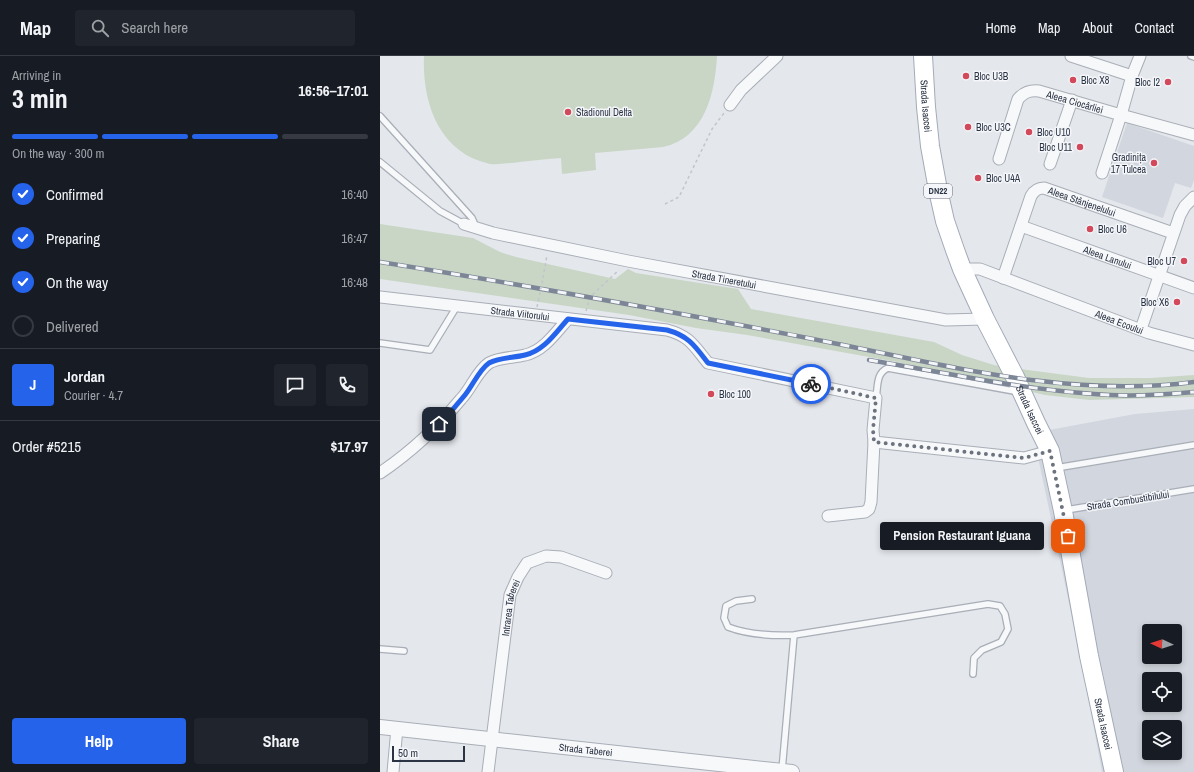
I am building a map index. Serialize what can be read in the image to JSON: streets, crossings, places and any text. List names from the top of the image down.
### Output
{
  "streets": {
    "main road": ["Strada Isaccei", "DN22"],
    "street": [
      "Aleea Ciocârliei",
      "Aleea Stânjenelului",
      "Aleea Lanului",
      "Strada Tineretului",
      "Strada Viitorului",
      "Aleea Ecoului",
      "Intrarea Taberei",
      "Strada Taberei"
    ],
    "lane": ["Strada Combustibilului"]
  },
  "crossings": [
    ["Strada Isaccei", "Strada Tineretului"],
    ["Strada Isaccei", "Aleea Ecoului"],
    ["Strada Isaccei", "Strada Combustibilului"],
    ["Aleea Stânjenelului", "Aleea Lanului"],
    ["Aleea Stânjenelului", "Aleea Ecoului"],
    ["Aleea Lanului", "Aleea Ecoului"],
    ["Intrarea Taberei", "Strada Taberei"]
  ],
  "places": [
    "Bloc U3B",
    "Bloc X8",
    "Bloc I2",
    "Stadionul Delta",
    "Bloc U3C",
    "Bloc U10",
    "Bloc U11",
    "Gradinița 17 Tulcea",
    "Bloc U4A",
    "Bloc U6",
    "Bloc U7",
    "Bloc X6",
    "Bloc 100",
    "Pension Restaurant Iguana"
  ],
  "scale_bar": "50 m",
  "north": "left",
  "page": {
    "header": "Map",
    "search": "Search here",
    "nav": [
      "Home",
      "Map",
      "About",
      "Contact"
    ],
    "heading": ["3 min", "Arriving in", "16:56–17:01"],
    "panel": [
      "Jordan",
      "Courier · 4.7",
      "Order #5215",
      "$17.97"
    ],
    "bar": "On the way · 300 m",
    "list": [
      ["Confirmed", "16:40"],
      ["Preparing", "16:47"],
      ["On the way", "16:48"],
      "Delivered"
    ],
    "round": "J",
    "bubble": "Pension Restaurant Iguana",
    "buttons": ["Help", "Share"],
    "scale": "50 m"
  }
}
